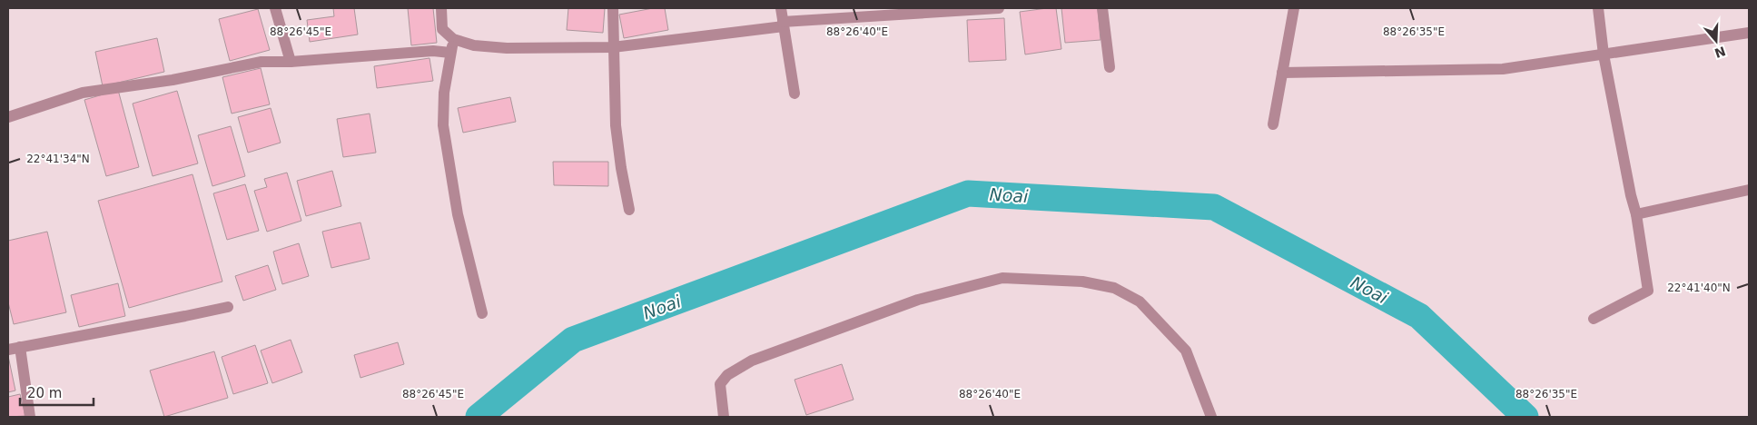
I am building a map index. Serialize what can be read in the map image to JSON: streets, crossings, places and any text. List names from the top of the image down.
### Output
{
  "water": ["Noai"],
  "scale_bar": "20 m",
  "north": "bottom",
  "coordinates": [
    "88°26'45\"E",
    "88°26'35\"E",
    "88°26'40\"E",
    "22°41'34\"N",
    "22°41'40\"N"
  ]
}
